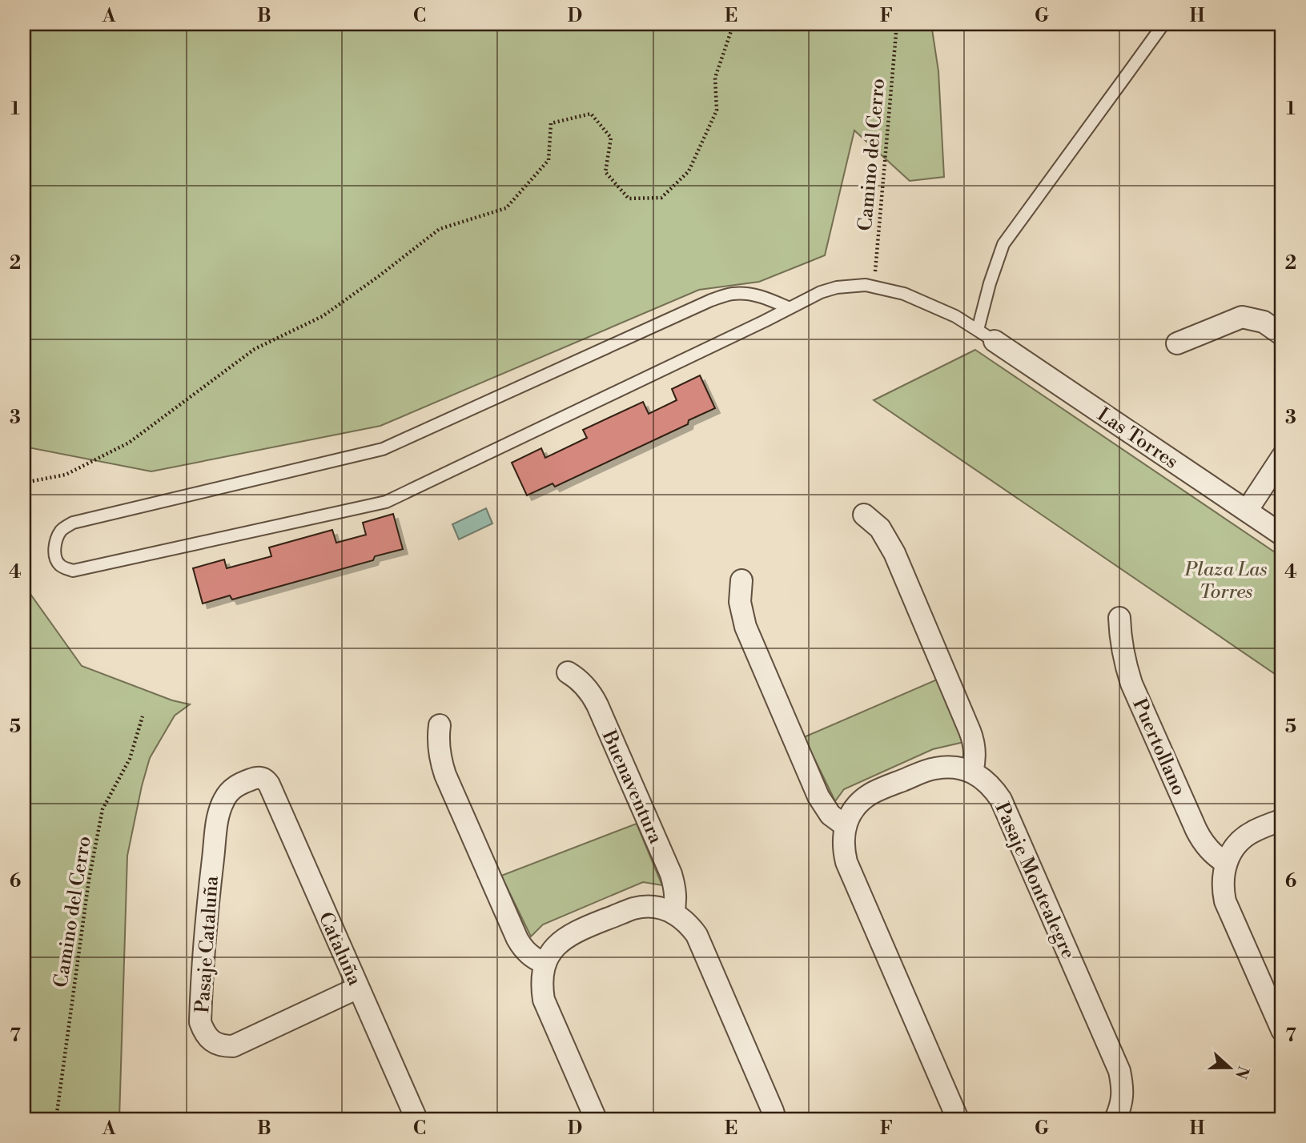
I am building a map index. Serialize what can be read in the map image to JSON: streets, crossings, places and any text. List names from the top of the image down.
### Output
{
  "streets": {
    "street": [
      "Las Torres",
      "Puertollano",
      "Buenaventura",
      "Pasaje Montealegre",
      "Pasaje Cataluña",
      "Cataluña"
    ],
    "path": ["Camino del Cerro"]
  },
  "crossings": [
    ["Pasaje Cataluña", "Cataluña"]
  ],
  "parks": ["Plaza Las Torres"],
  "north": "right",
  "grid": {
    "columns": [
      "A",
      "B",
      "C",
      "D",
      "E",
      "F",
      "G",
      "H"
    ],
    "rows": [
      "1",
      "2",
      "3",
      "4",
      "5",
      "6",
      "7"
    ]
  }
}
